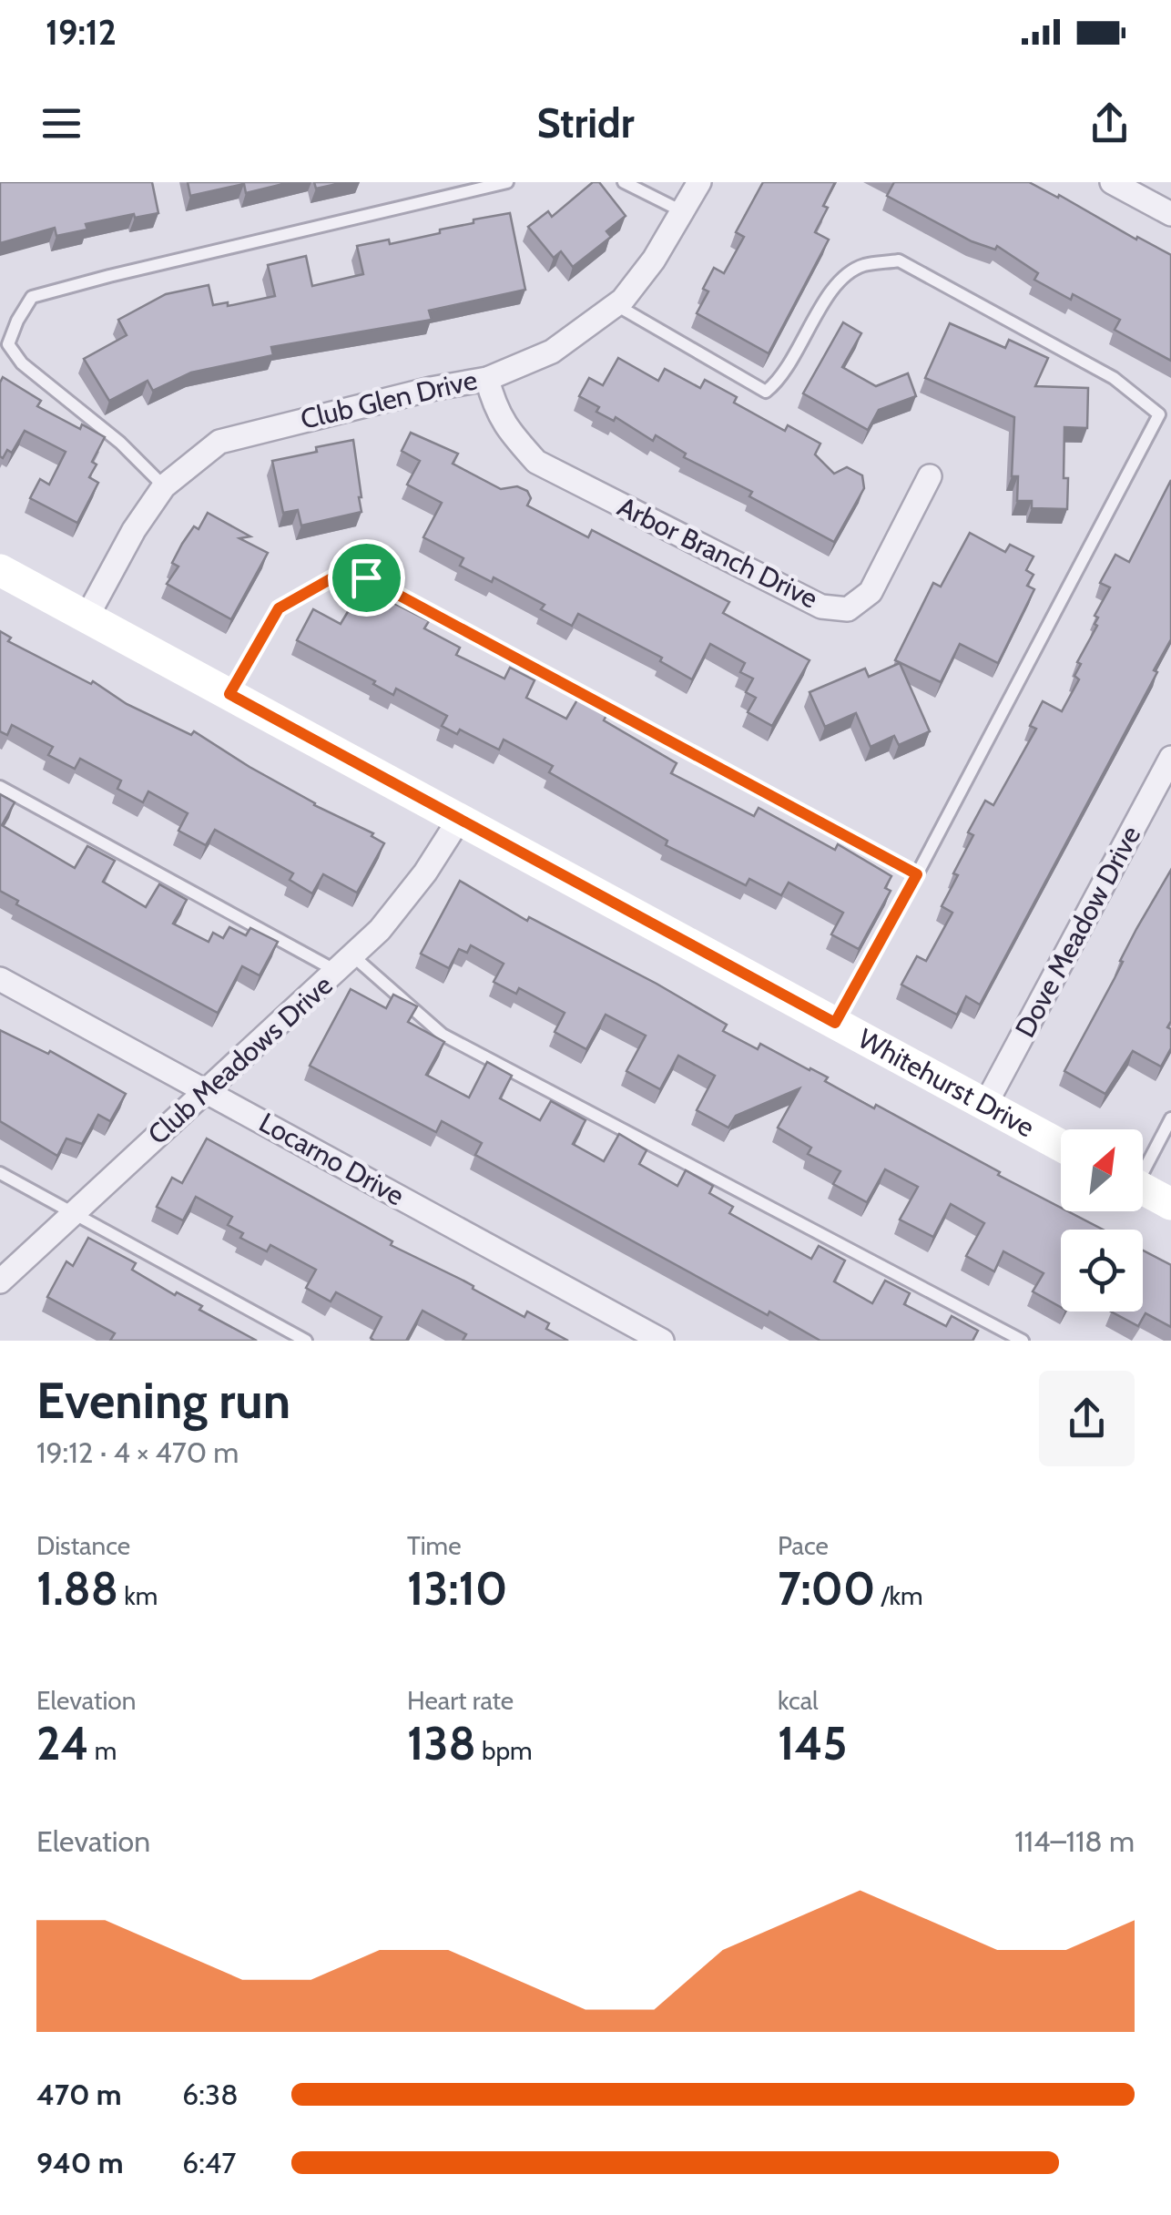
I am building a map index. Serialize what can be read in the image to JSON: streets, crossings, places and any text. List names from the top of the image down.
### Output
{
  "streets": {
    "street": [
      "Club Glen Drive",
      "Arbor Branch Drive",
      "Dove Meadow Drive",
      "Club Meadows Drive",
      "Whitehurst Drive",
      "Locarno Drive"
    ]
  },
  "crossings": [
    ["Club Glen Drive", "Arbor Branch Drive"],
    ["Club Glen Drive", "Whitehurst Drive"],
    ["Dove Meadow Drive", "Whitehurst Drive"],
    ["Club Meadows Drive", "Whitehurst Drive"],
    ["Club Meadows Drive", "Locarno Drive"]
  ],
  "north": "top right",
  "page": {
    "status": "19:12",
    "header": "Stridr",
    "heading": ["Evening run", "19:12 · 4 × 470 m"],
    "stats": [
      ["Distance", "1.88 km"],
      ["Time", "13:10"],
      ["Pace", "7:00 /km"],
      ["Elevation", "24 m"],
      ["Heart rate", "138 bpm"],
      ["kcal", "145"]
    ],
    "chart": ["Elevation", "114–118 m"],
    "list": [
      {
        "name": "470 m",
        "note": "6:38"
      },
      {
        "name": "940 m",
        "note": "6:47"
      }
    ]
  }
}
